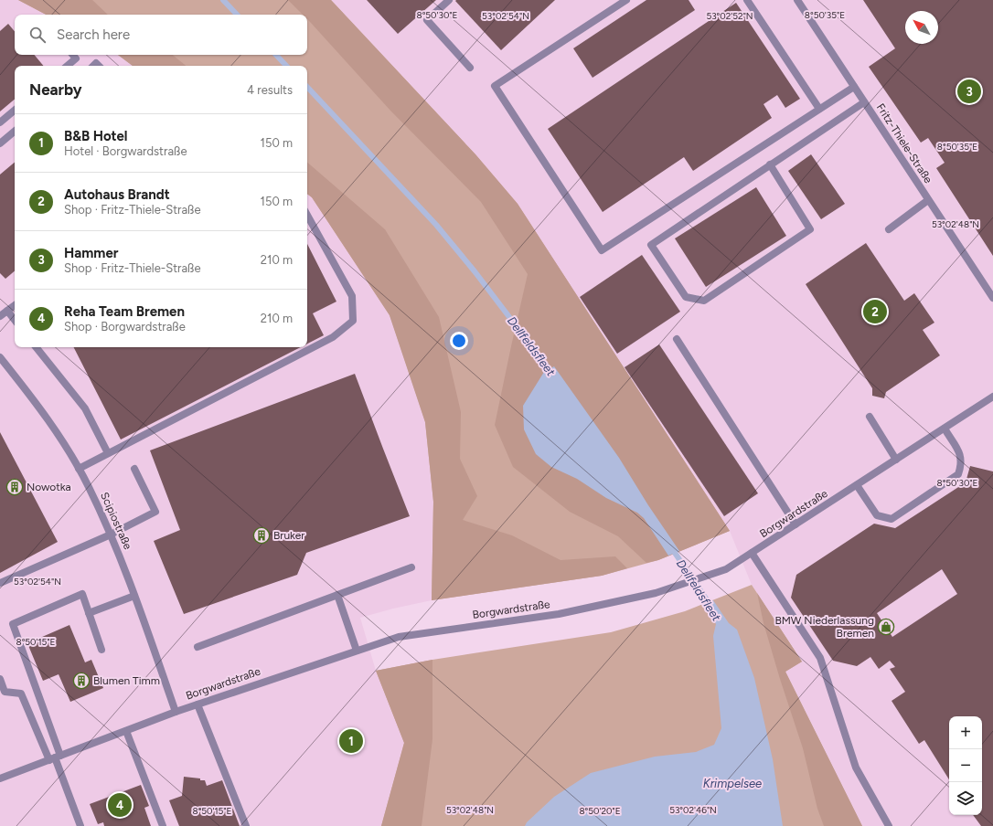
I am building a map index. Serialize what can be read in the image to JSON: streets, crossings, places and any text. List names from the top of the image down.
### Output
{
  "streets": {
    "street": ["Fritz-Thiele-Straße", "Borgwardstraße", "Scipiostraße"]
  },
  "crossings": [
    ["Borgwardstraße", "Scipiostraße"]
  ],
  "water": ["Dellfeldsfleet", "Krimpelsee"],
  "places": {
    "building": ["Nowotka", "Bruker", "Blumen Timm"],
    "shop": ["BMW Niederlassung Bremen"]
  },
  "north": "top left",
  "page": {
    "search": "Search here",
    "heading": ["Nearby", "4 results"],
    "pins": [
      "3",
      "2",
      "1",
      "4"
    ],
    "list": [
      {
        "mark": "1",
        "name": "B&B Hotel",
        "note": "Hotel · Borgwardstraße",
        "value": "150 m"
      },
      {
        "mark": "2",
        "name": "Autohaus Brandt",
        "note": "Shop · Fritz-Thiele-Straße",
        "value": "150 m"
      },
      {
        "mark": "3",
        "name": "Hammer",
        "note": "Shop · Fritz-Thiele-Straße",
        "value": "210 m"
      },
      {
        "mark": "4",
        "name": "Reha Team Bremen",
        "note": "Shop · Borgwardstraße",
        "value": "210 m"
      }
    ],
    "map_buttons": ["+", "−"]
  },
  "coordinates": [
    "8°50'30\"E",
    "8°50'35\"E",
    "53°02'54\"N",
    "53°02'52\"N",
    "53°02'48\"N",
    "8°50'15\"E",
    "53°02'46\"N",
    "8°50'20\"E"
  ]
}
